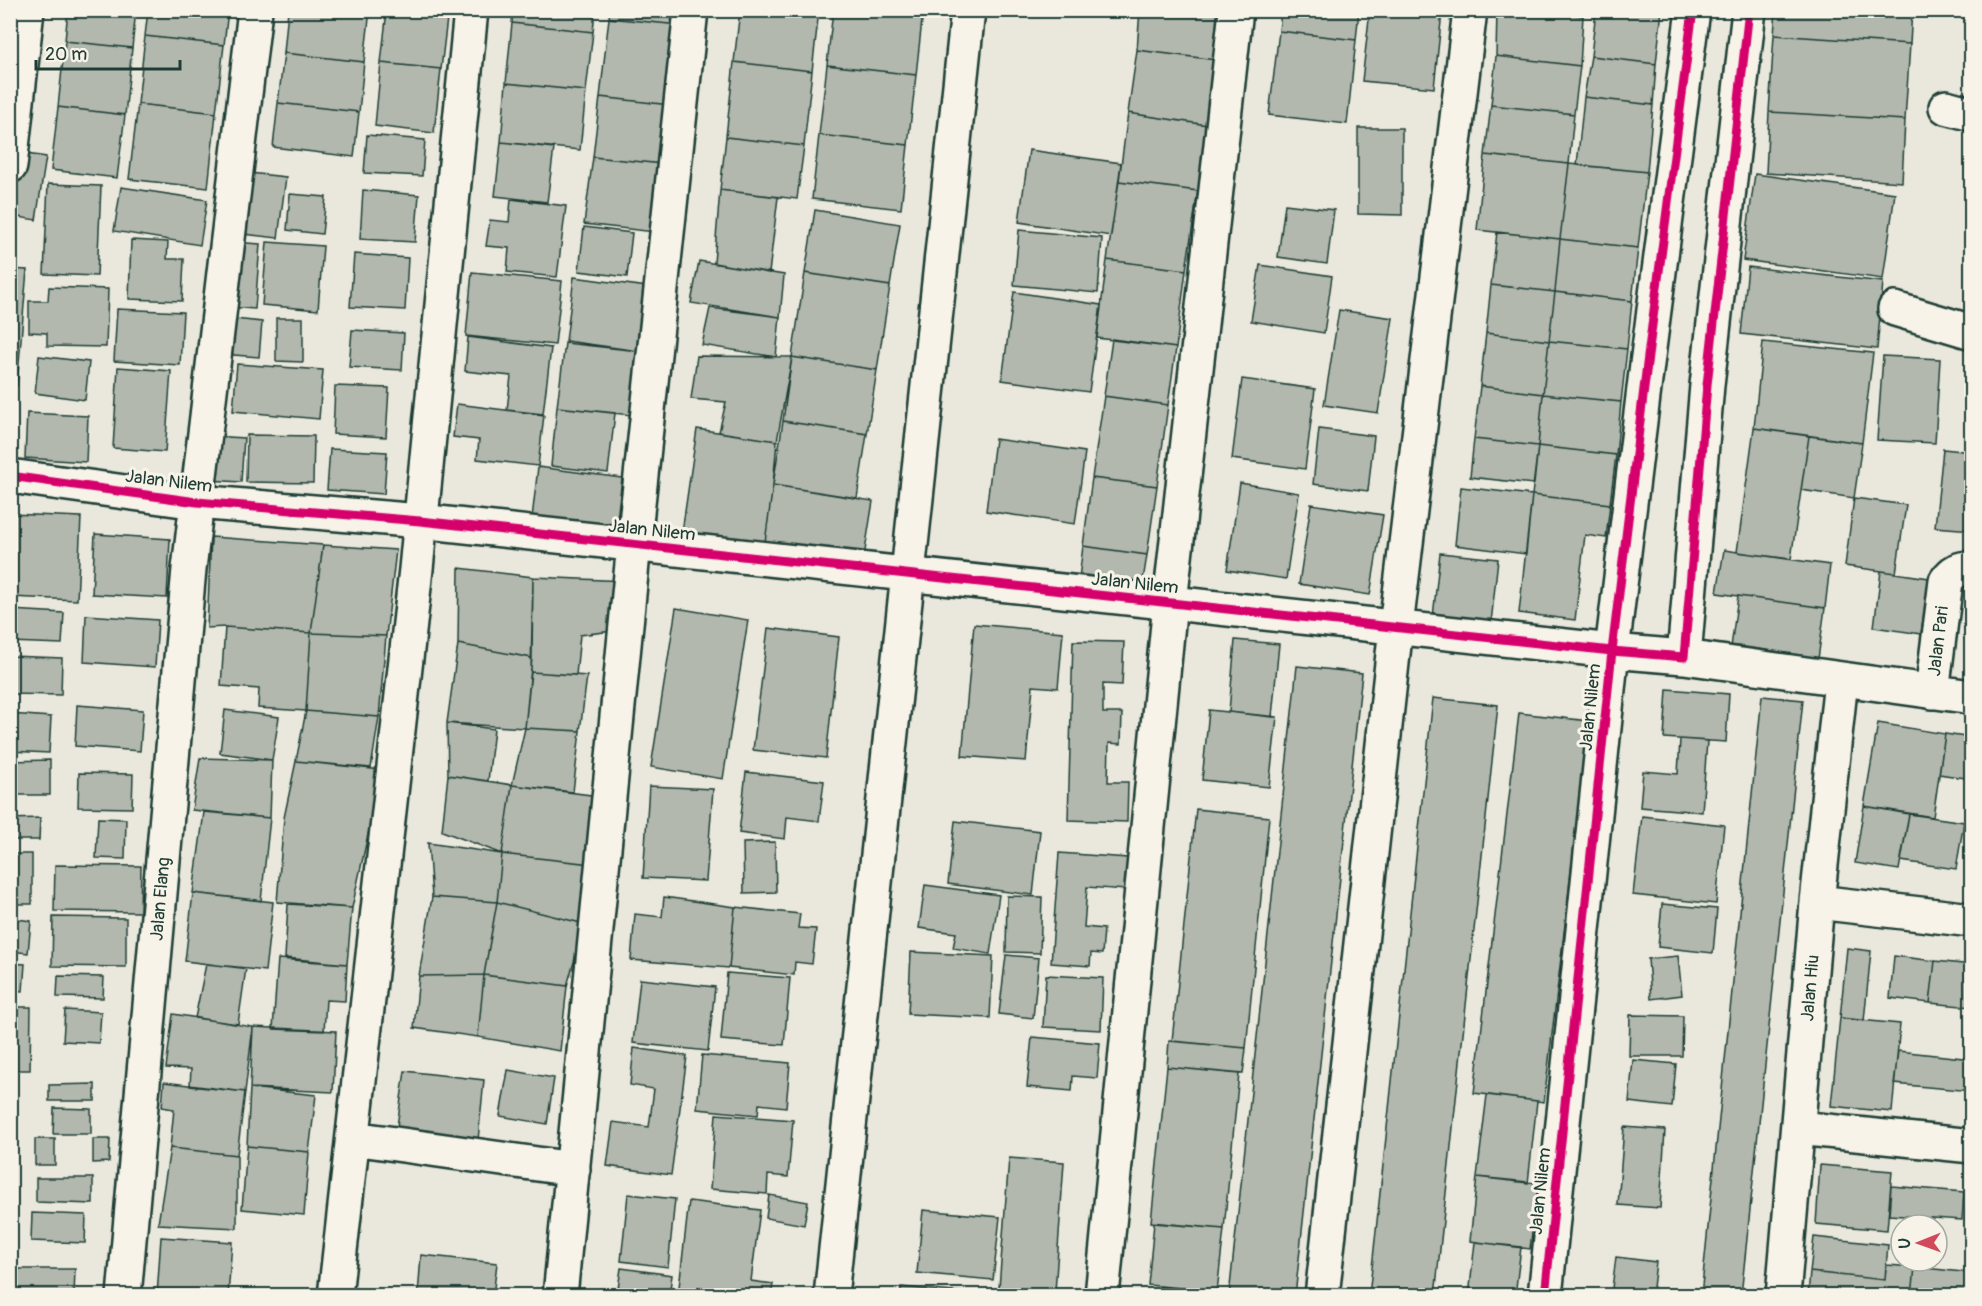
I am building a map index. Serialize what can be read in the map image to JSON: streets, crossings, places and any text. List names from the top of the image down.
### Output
{
  "streets": {
    "street": [
      "Jalan Nilem",
      "Jalan Pari",
      "Jalan Elang",
      "Jalan Hiu"
    ]
  },
  "crossings": [
    ["Jalan Nilem", "Jalan Elang"]
  ],
  "scale_bar": "20 m",
  "north": "left"
}
